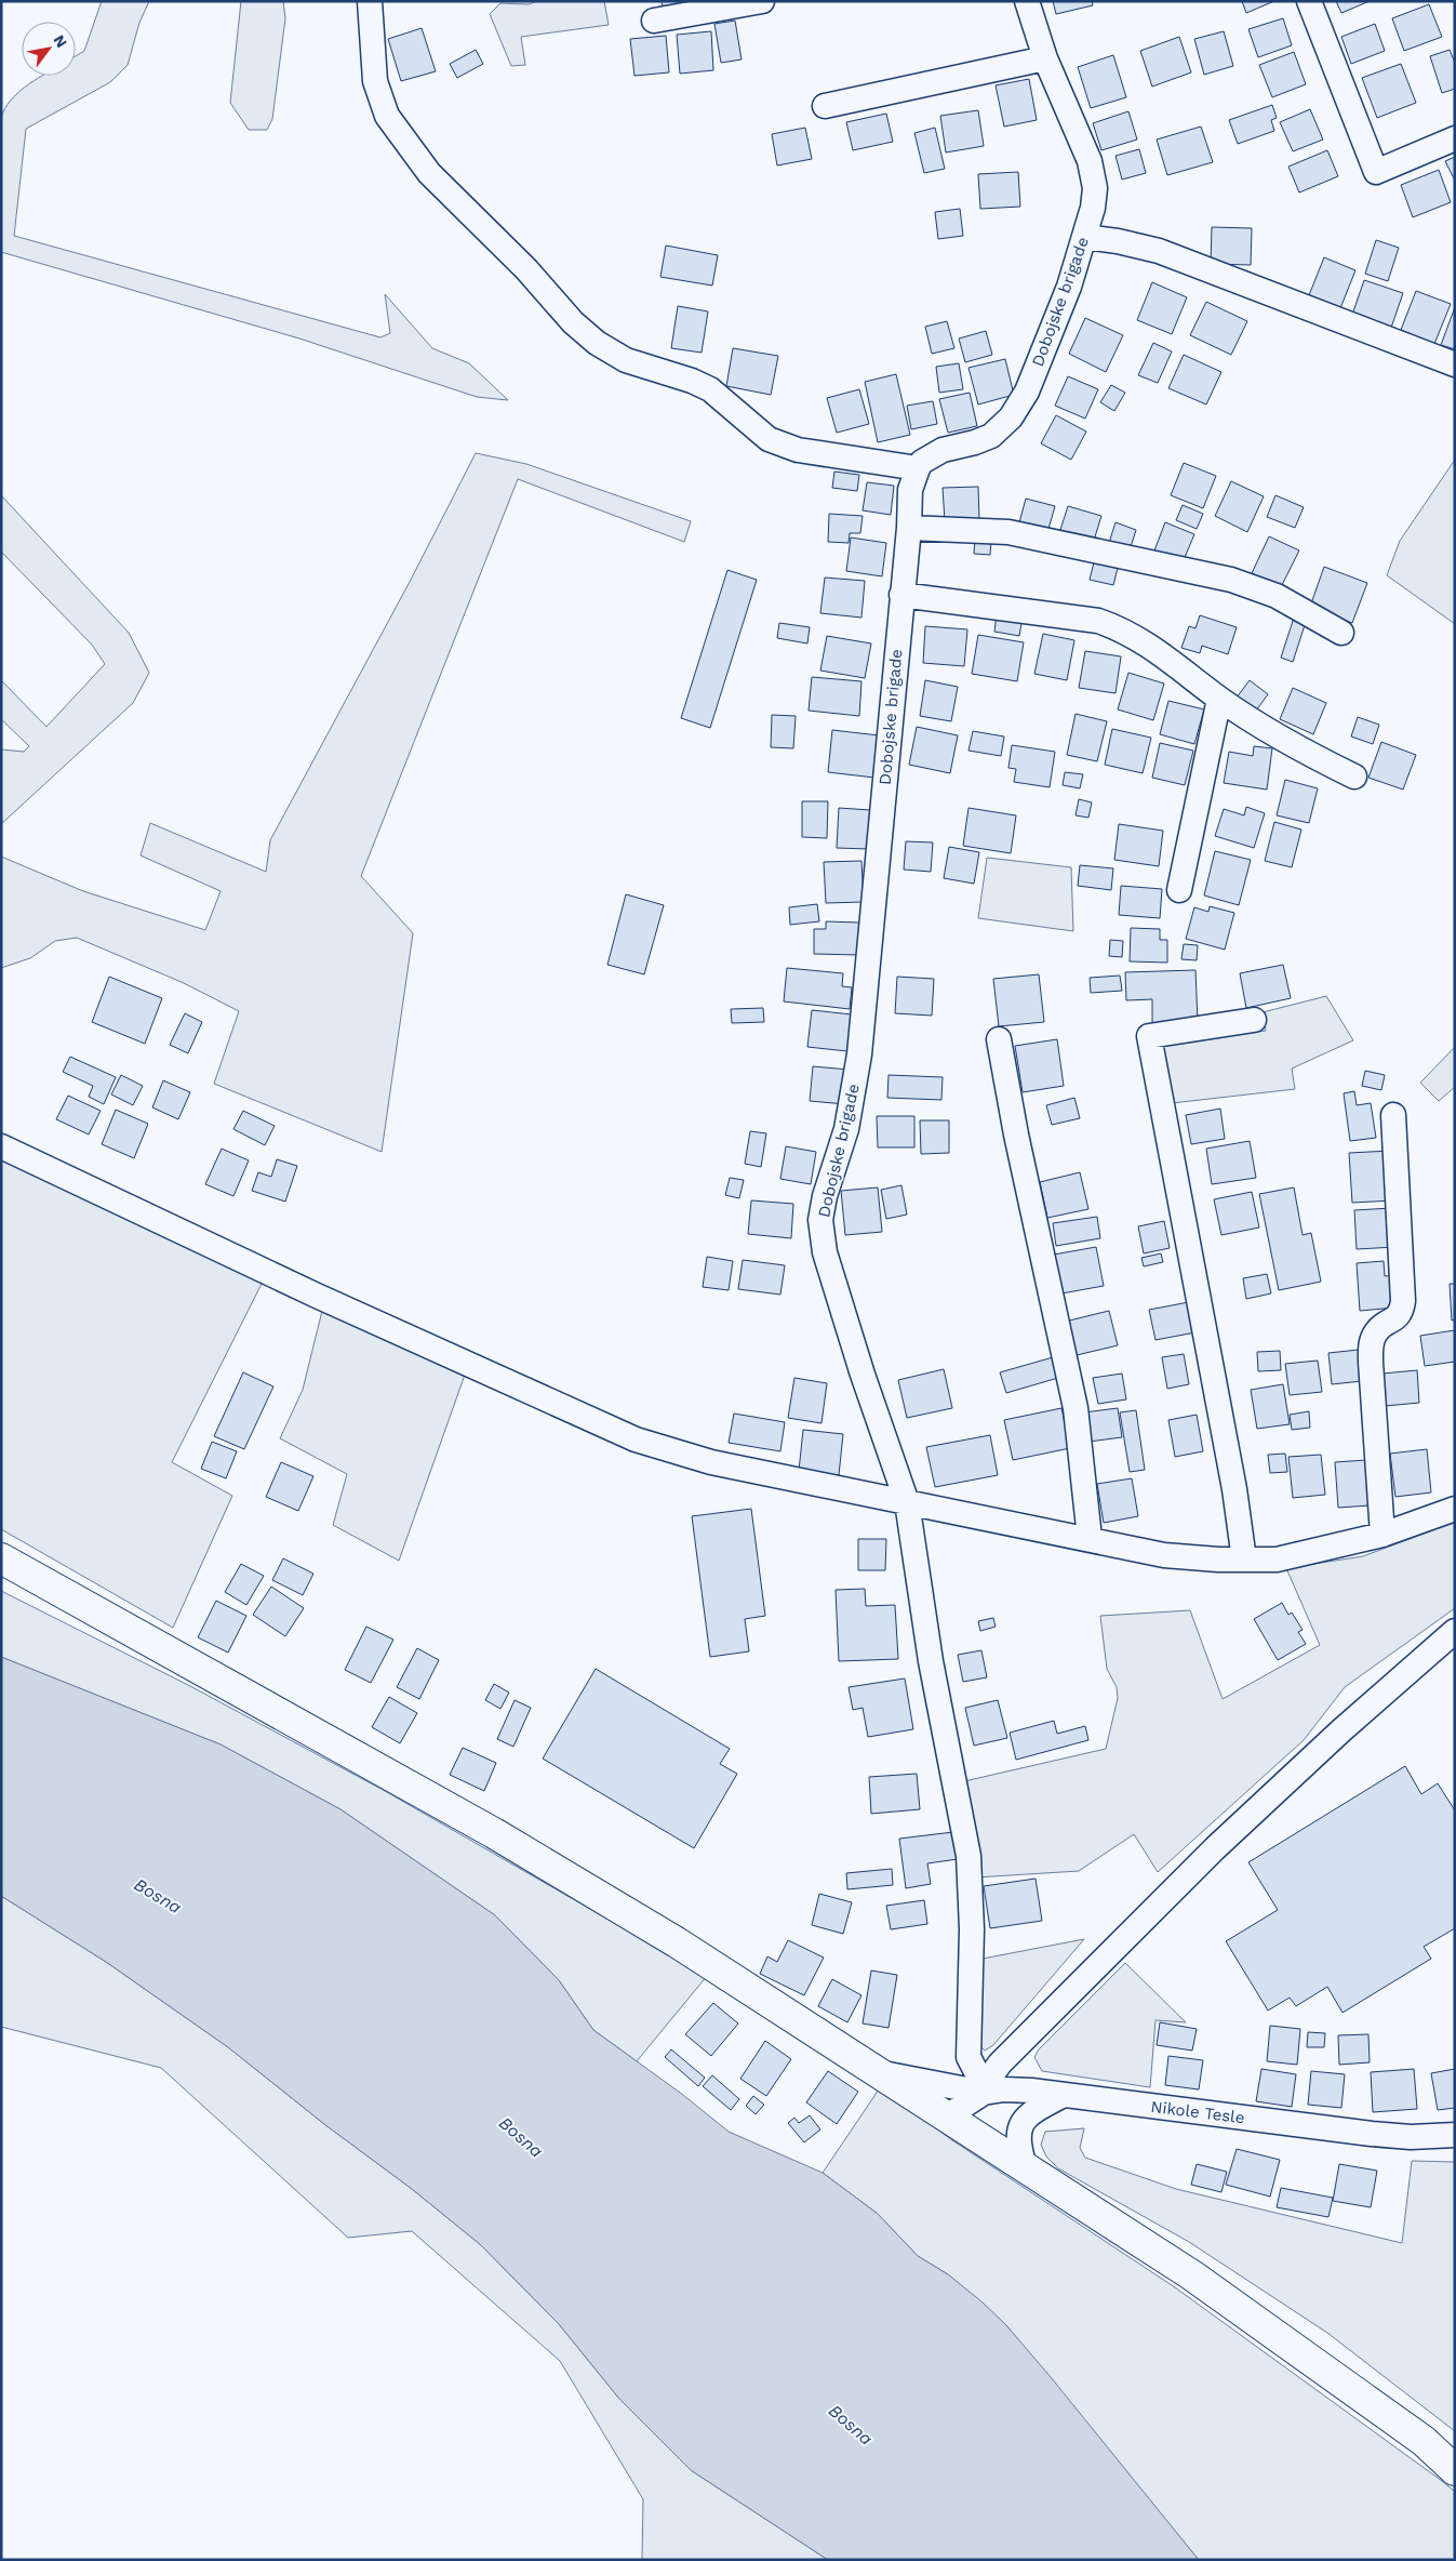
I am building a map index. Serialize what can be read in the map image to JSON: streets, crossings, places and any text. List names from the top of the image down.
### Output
{
  "streets": {
    "street": ["Dobojske brigade", "Nikole Tesle"]
  },
  "crossings": [
    ["Dobojske brigade", "Nikole Tesle"]
  ],
  "water": ["Bosna"],
  "north": "top right"
}
